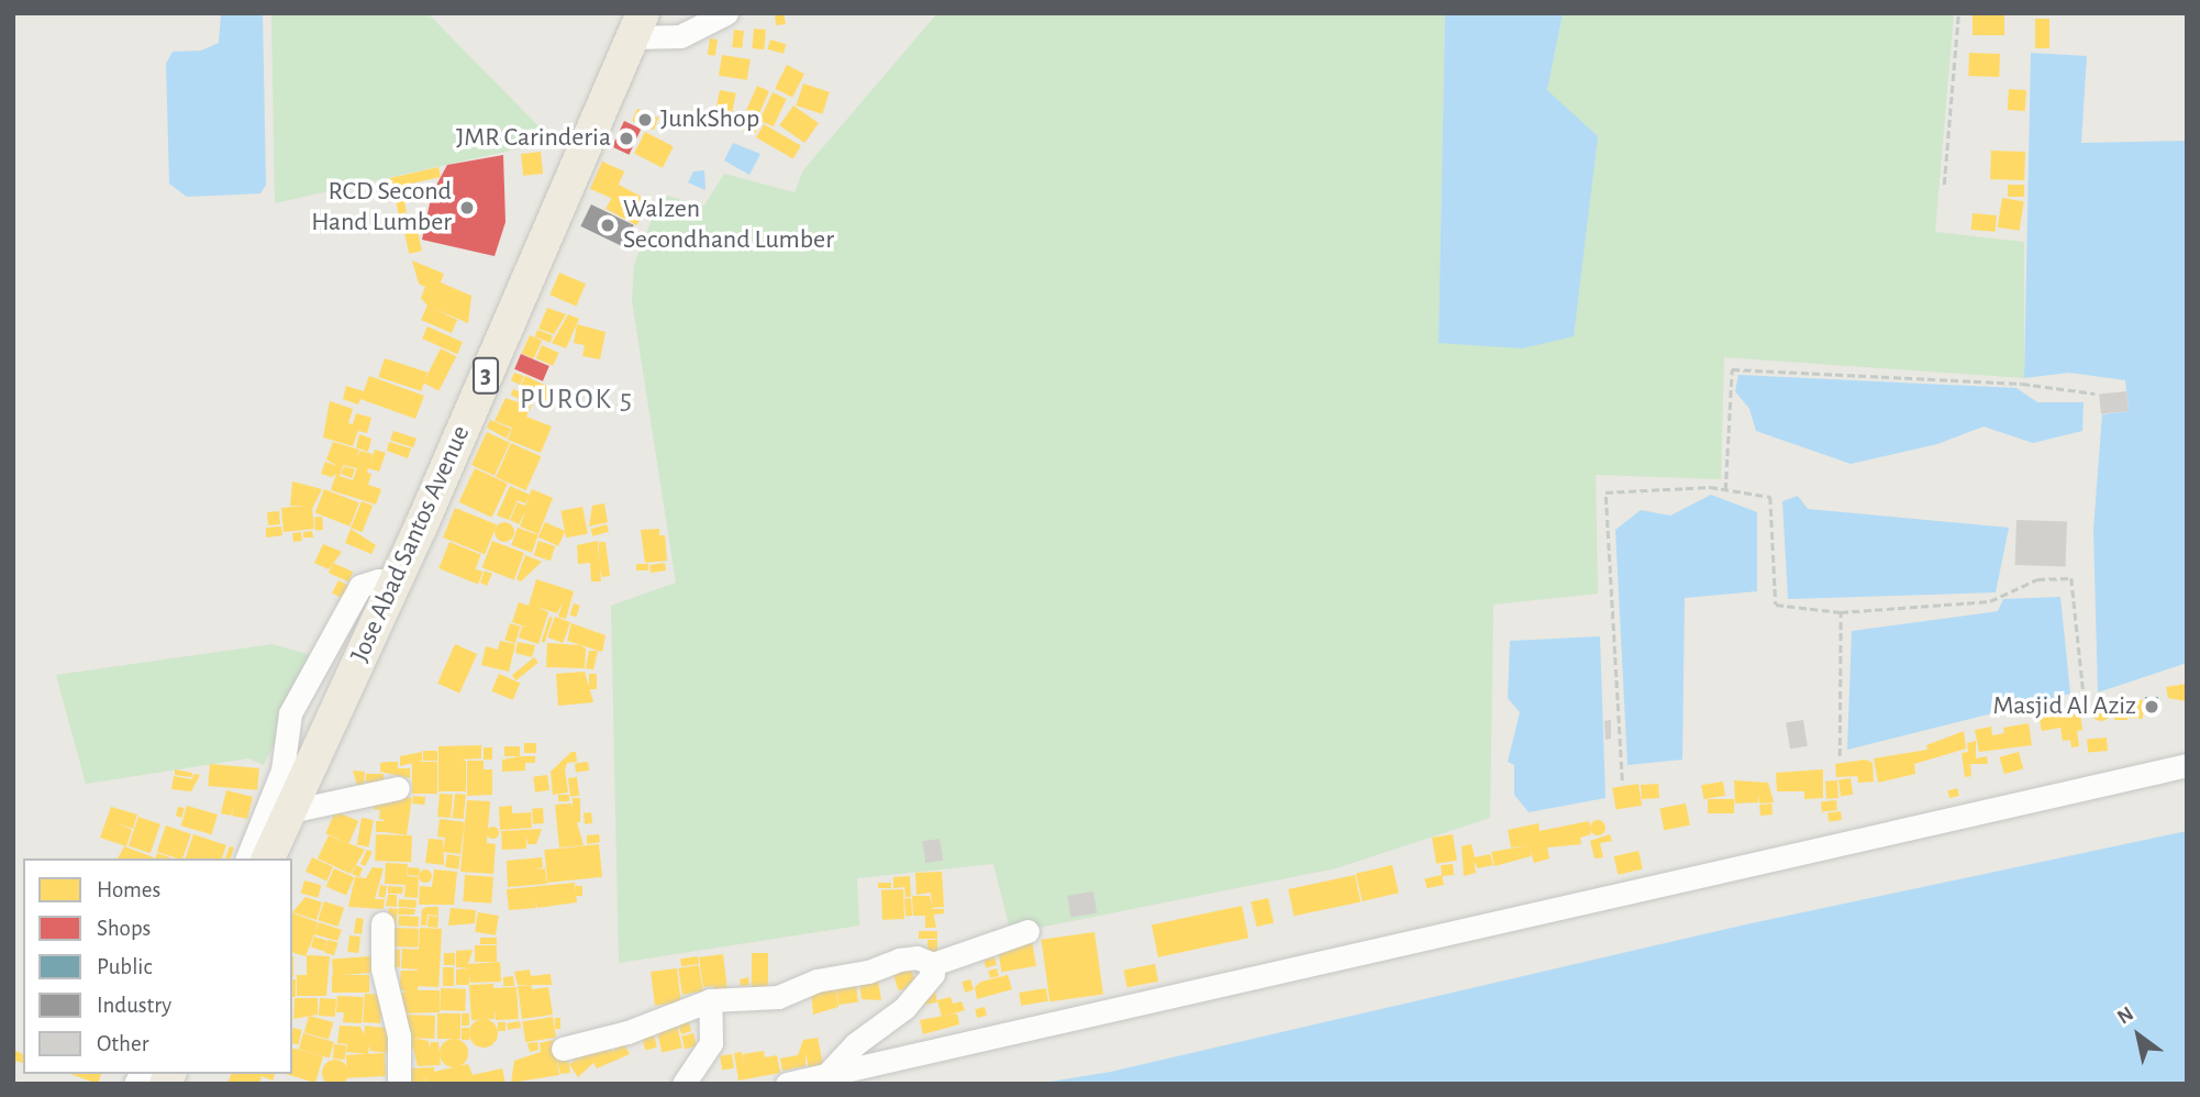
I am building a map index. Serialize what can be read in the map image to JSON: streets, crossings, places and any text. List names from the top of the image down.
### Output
{
  "streets": {
    "highway": ["3", "Jose Abad Santos Avenue"]
  },
  "districts": ["PUROK 5"],
  "places": [
    "JunkShop",
    "JMR Carinderia",
    "RCD Second Hand Lumber",
    "Walzen Secondhand Lumber",
    "Masjid Al Aziz"
  ],
  "legend": [
    "Homes",
    "Shops",
    "Public",
    "Industry",
    "Other"
  ],
  "north": "top left"
}
